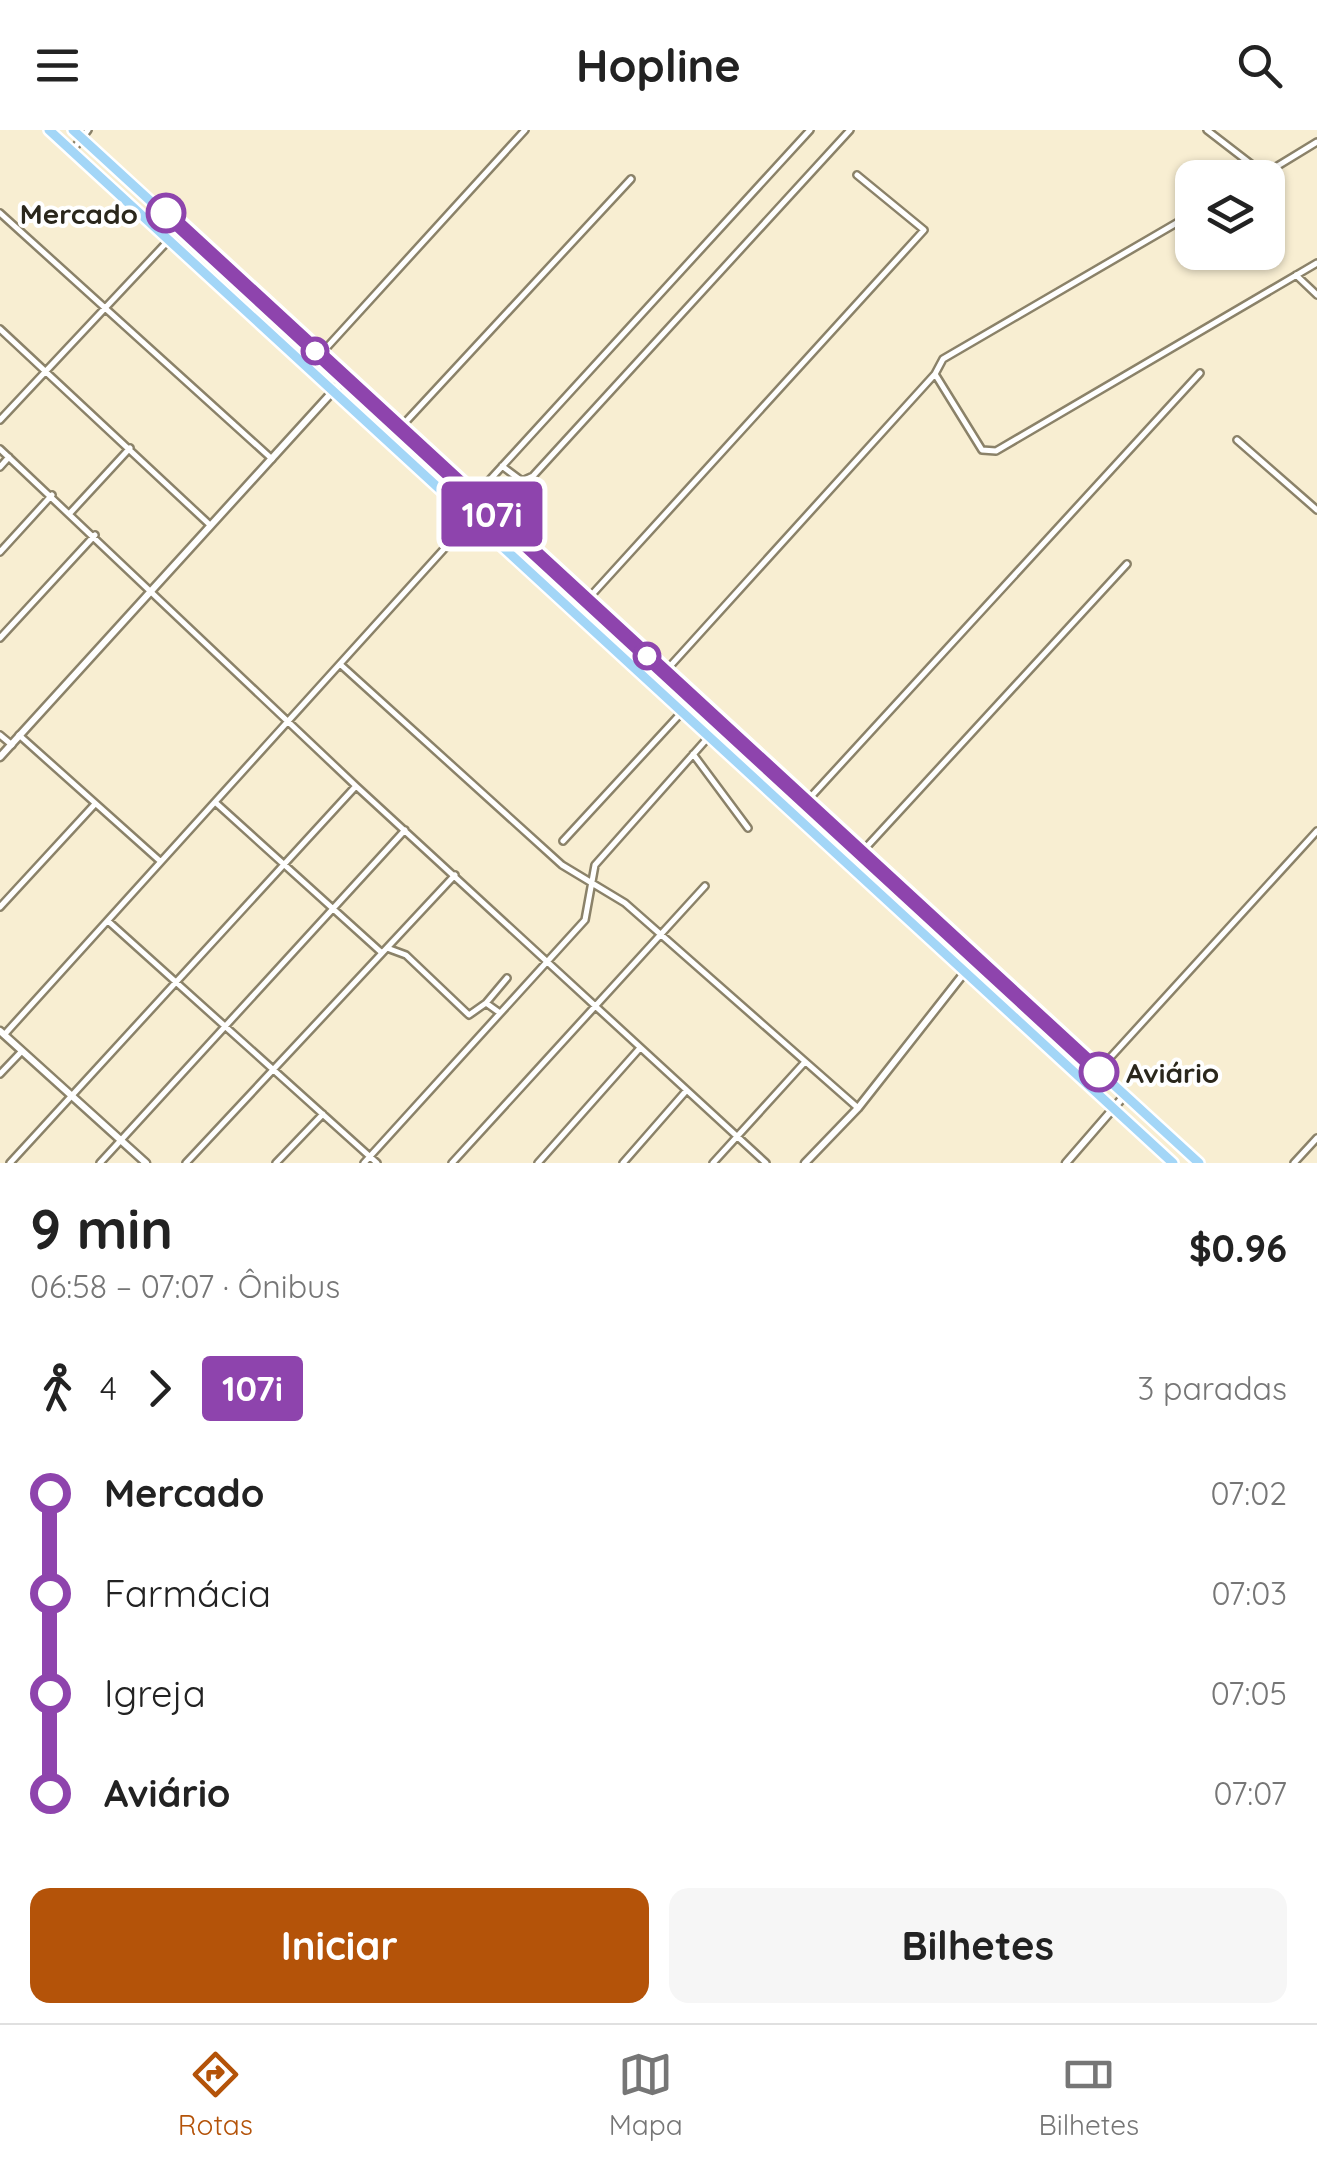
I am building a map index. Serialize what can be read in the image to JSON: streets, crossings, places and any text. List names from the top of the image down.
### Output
{
  "places": ["Mercado", "Aviário"],
  "lines": ["bus line 107i"],
  "page": {
    "header": "Hopline",
    "on_map": "107i",
    "heading": ["9 min", "06:58 – 07:07 · Ônibus", "$0.96"],
    "legs": ["4", "107i", "3 paradas"],
    "list": [
      {
        "name": "Mercado",
        "value": "07:02"
      },
      {
        "name": "Farmácia",
        "value": "07:03"
      },
      {
        "name": "Igreja",
        "value": "07:05"
      },
      {
        "name": "Aviário",
        "value": "07:07"
      }
    ],
    "buttons": ["Iniciar", "Bilhetes"],
    "tabs": ["Rotas", "Mapa", "Bilhetes"]
  }
}
